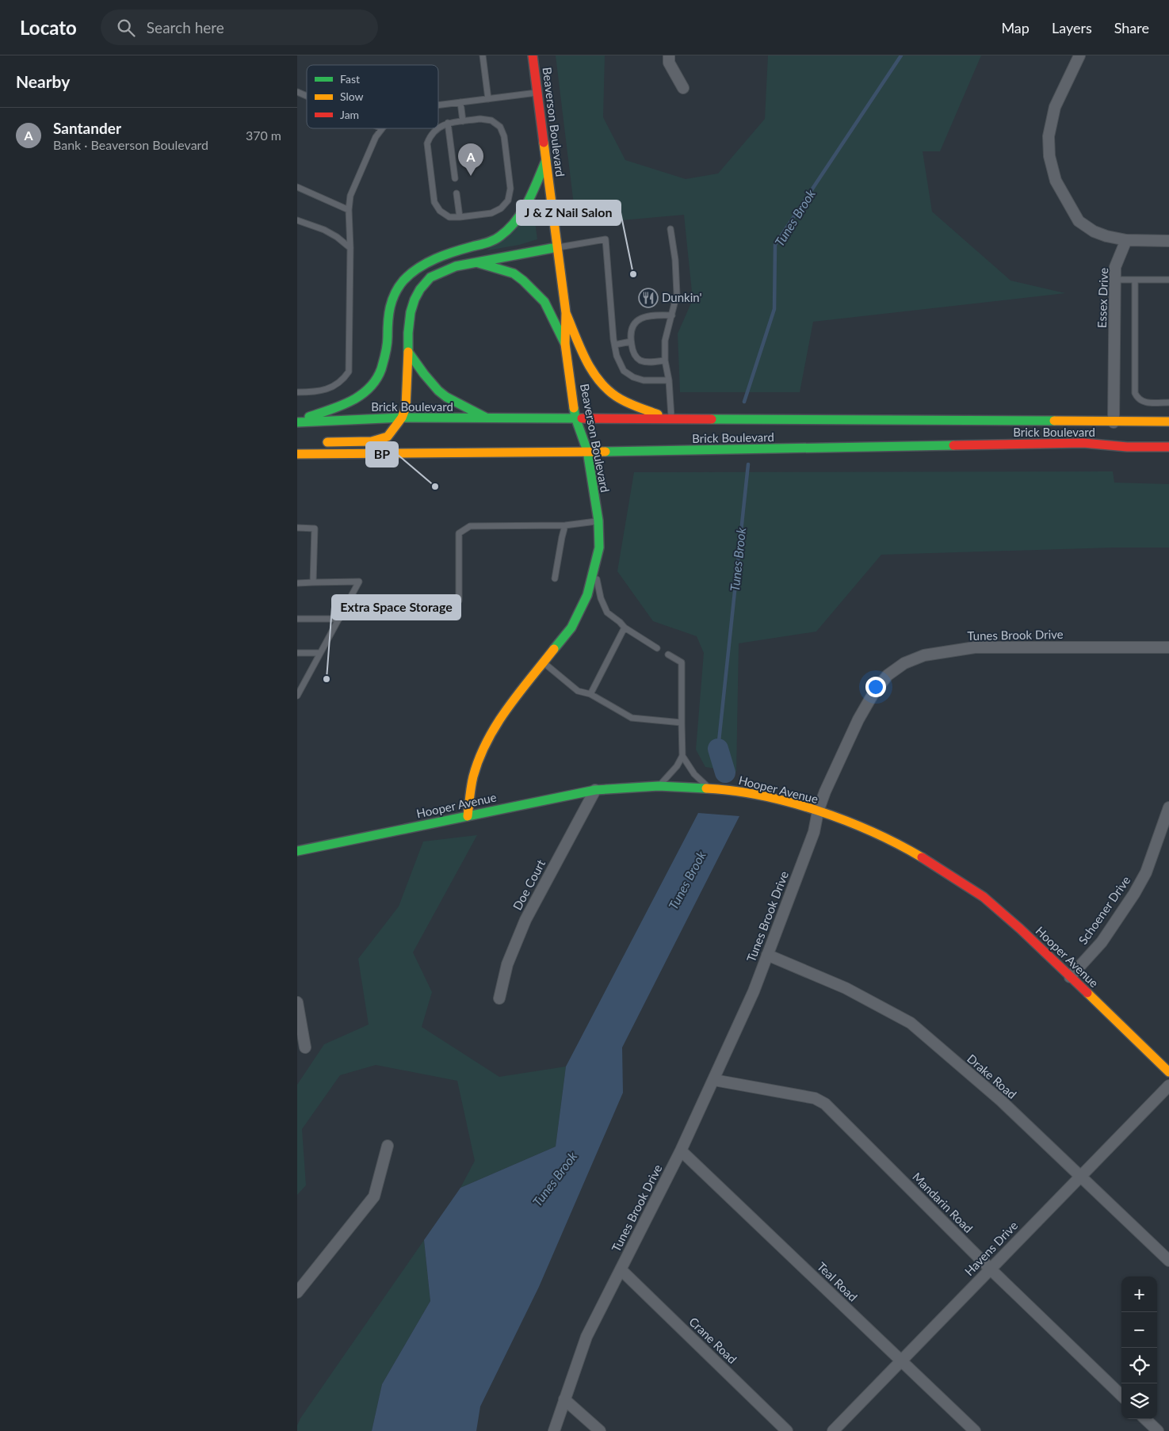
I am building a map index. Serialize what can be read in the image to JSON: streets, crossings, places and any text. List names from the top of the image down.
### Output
{
  "streets": {
    "main road": ["Beaverson Boulevard", "Brick Boulevard", "Hooper Avenue"],
    "street": [
      "Essex Drive",
      "Tunes Brook Drive",
      "Doe Court",
      "Schoener Drive",
      "Drake Road",
      "Mandarin Road",
      "Havens Drive",
      "Teal Road",
      "Crane Road"
    ]
  },
  "crossings": [
    ["Beaverson Boulevard", "Brick Boulevard"],
    ["Beaverson Boulevard", "Hooper Avenue"],
    ["Essex Drive", "Brick Boulevard"],
    ["Tunes Brook Drive", "Hooper Avenue"],
    ["Tunes Brook Drive", "Drake Road"],
    ["Tunes Brook Drive", "Mandarin Road"],
    ["Tunes Brook Drive", "Teal Road"],
    ["Tunes Brook Drive", "Crane Road"],
    ["Hooper Avenue", "Doe Court"],
    ["Hooper Avenue", "Schoener Drive"],
    ["Drake Road", "Havens Drive"],
    ["Mandarin Road", "Havens Drive"],
    ["Havens Drive", "Teal Road"]
  ],
  "water": ["Tunes Brook"],
  "places": {
    "other": ["J & Z Nail Salon", "BP", "Extra Space Storage"],
    "restaurant": ["Dunkin'"]
  },
  "legend": ["Fast", "Slow", "Jam"],
  "page": {
    "header": "Locato",
    "search": "Search here",
    "nav": ["Map", "Layers", "Share"],
    "heading": "Nearby",
    "list": [
      {
        "mark": "A",
        "name": "Santander",
        "note": "Bank · Beaverson Boulevard",
        "value": "370 m"
      }
    ],
    "pins": "A",
    "map_buttons": ["+", "−"]
  }
}
